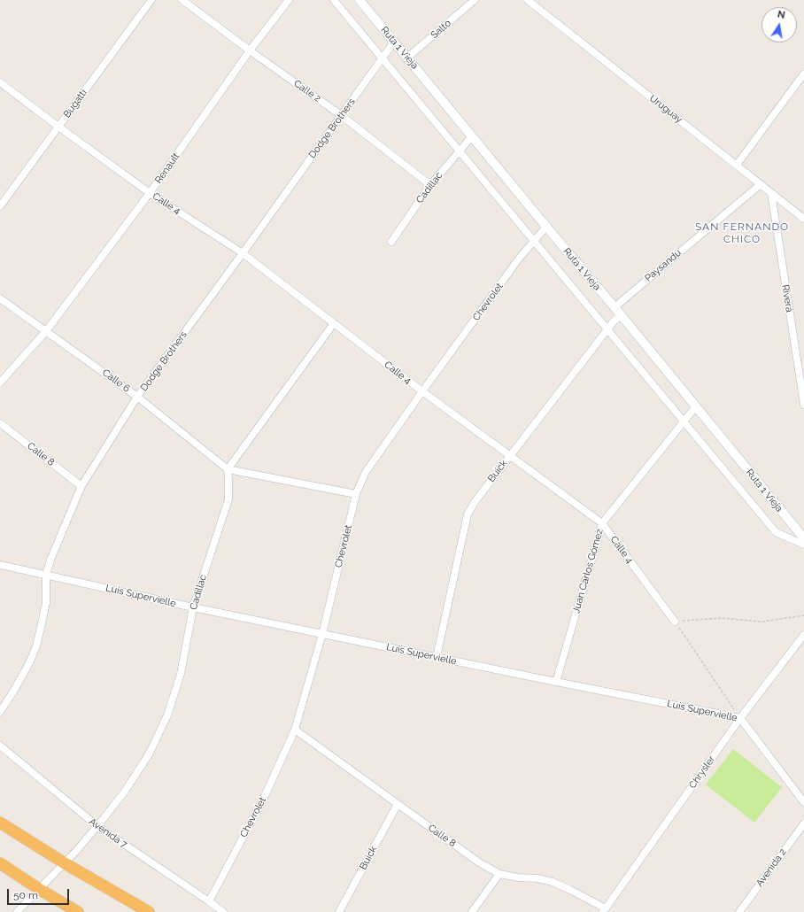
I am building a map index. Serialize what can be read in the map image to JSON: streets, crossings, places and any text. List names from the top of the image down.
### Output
{
  "streets": {
    "street": [
      "Salto",
      "Ruta 1 Vieja",
      "Calle 2",
      "Bugatti",
      "Uruguay",
      "Dodge Brothers",
      "Renault",
      "Cadillac",
      "Calle 4",
      "Paysandú",
      "Rivera",
      "Chevrolet",
      "Calle 6",
      "Calle 8",
      "Buick",
      "Juan Carlos Gómez",
      "Luis Supervielle",
      "Chrysler",
      "Avenida 7",
      "Avenida 2"
    ]
  },
  "crossings": [
    ["Salto", "Ruta 1 Vieja"],
    ["Ruta 1 Vieja", "Dodge Brothers"],
    ["Ruta 1 Vieja", "Cadillac"],
    ["Ruta 1 Vieja", "Paysandú"],
    ["Ruta 1 Vieja", "Chevrolet"],
    ["Ruta 1 Vieja", "Buick"],
    ["Ruta 1 Vieja", "Juan Carlos Gómez"],
    ["Calle 2", "Dodge Brothers"],
    ["Calle 2", "Renault"],
    ["Calle 2", "Cadillac"],
    ["Bugatti", "Calle 4"],
    ["Uruguay", "Paysandú"],
    ["Uruguay", "Rivera"],
    ["Dodge Brothers", "Calle 4"],
    ["Dodge Brothers", "Calle 6"],
    ["Dodge Brothers", "Calle 8"],
    ["Dodge Brothers", "Luis Supervielle"],
    ["Renault", "Calle 4"],
    ["Renault", "Calle 6"],
    ["Cadillac", "Calle 6"],
    ["Cadillac", "Luis Supervielle"],
    ["Cadillac", "Avenida 7"],
    ["Calle 4", "Chevrolet"],
    ["Calle 4", "Buick"],
    ["Calle 4", "Juan Carlos Gómez"],
    ["Chevrolet", "Calle 8"],
    ["Chevrolet", "Luis Supervielle"],
    ["Chevrolet", "Avenida 7"],
    ["Calle 8", "Buick"],
    ["Calle 8", "Chrysler"],
    ["Buick", "Luis Supervielle"],
    ["Juan Carlos Gómez", "Luis Supervielle"],
    ["Luis Supervielle", "Chrysler"]
  ],
  "districts": ["SAN FERNANDO CHICO"],
  "scale_bar": "50 m",
  "north": "top"
}
